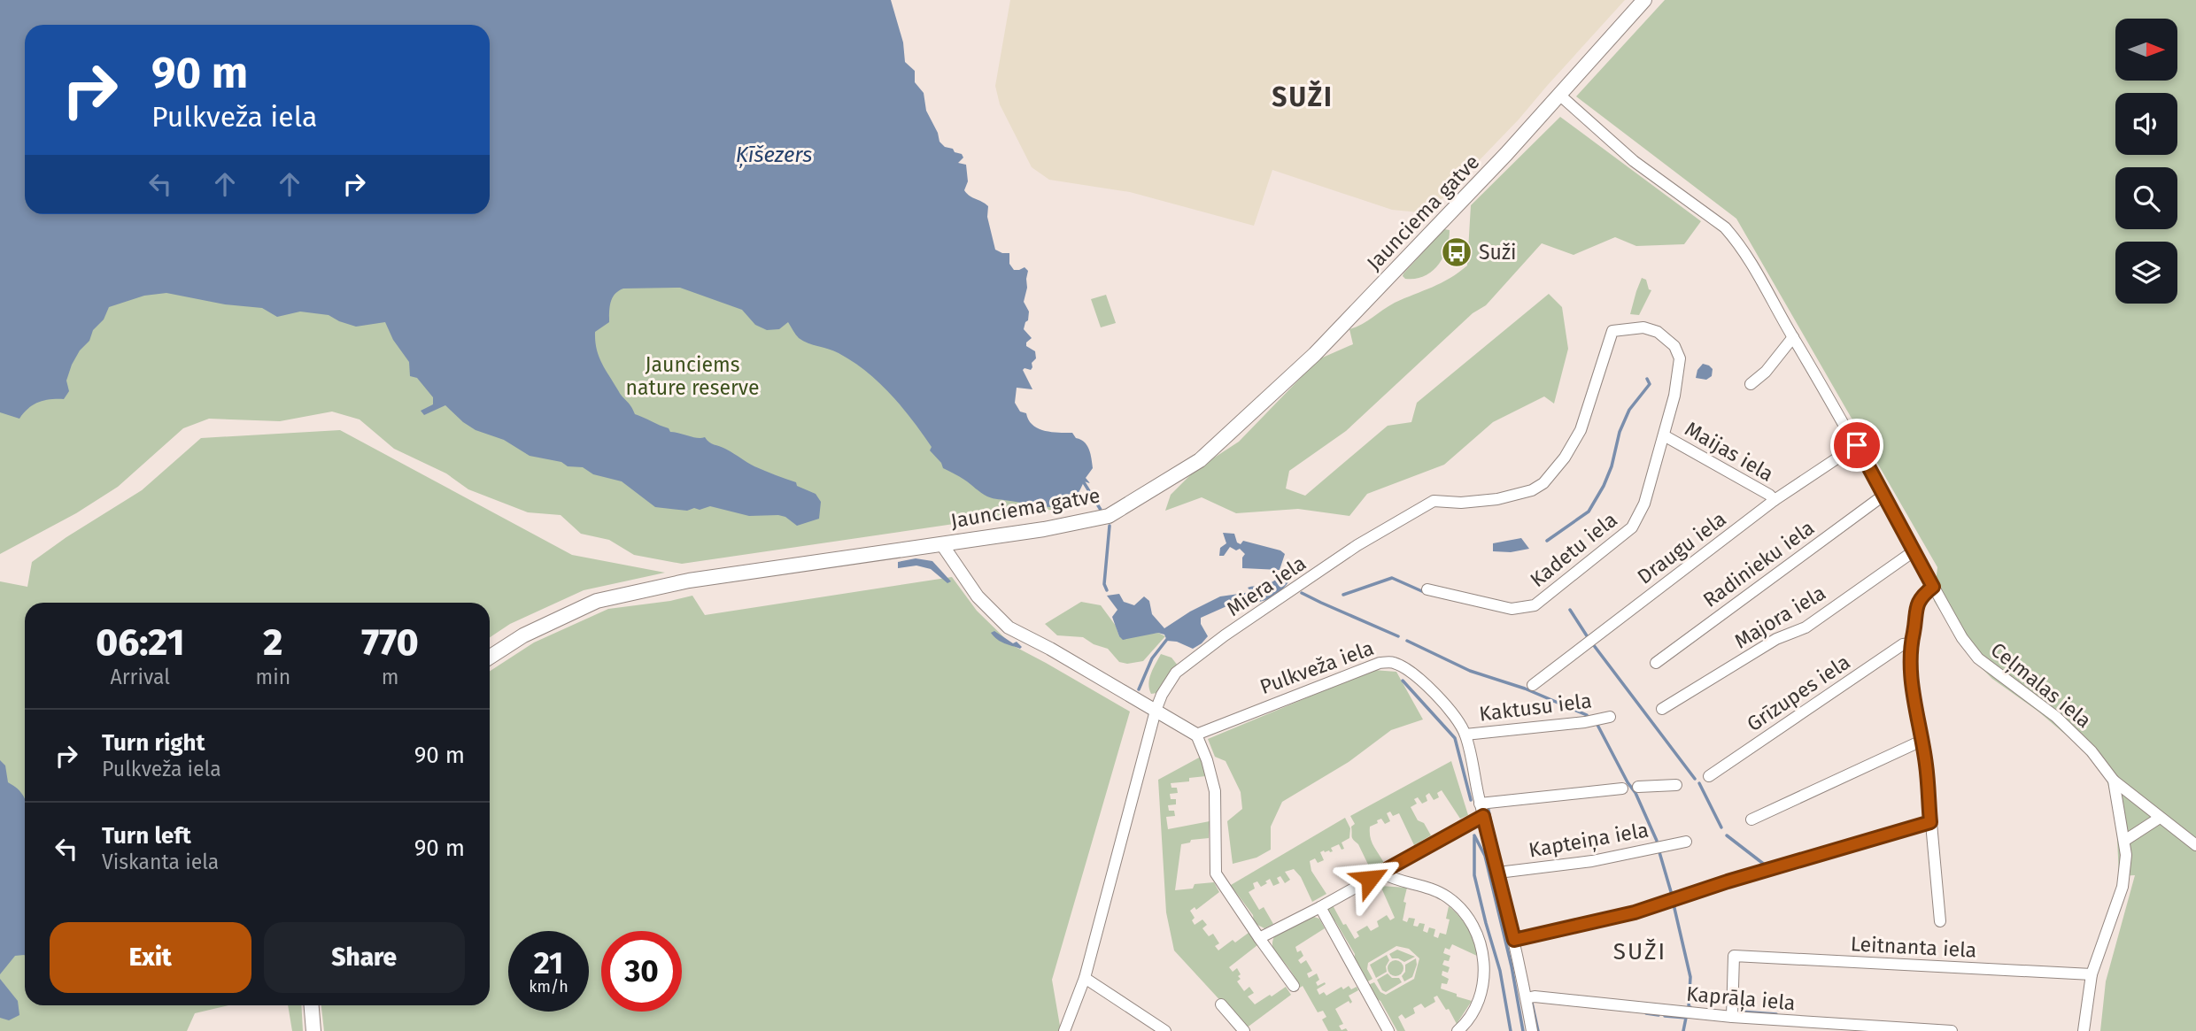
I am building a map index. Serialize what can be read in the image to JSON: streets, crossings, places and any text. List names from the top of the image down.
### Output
{
  "streets": {
    "main road": ["Jaunciema gatve"],
    "street": [
      "Maijas iela",
      "Draugu iela",
      "Kadetu iela",
      "Radinieku iela",
      "Miera iela",
      "Majora iela",
      "Pulkveža iela",
      "Ceļmalas iela",
      "Grīzupes iela",
      "Kaktusu iela",
      "Kapteiņa iela",
      "Leitnanta iela",
      "Kaprāļa iela"
    ]
  },
  "crossings": [
    ["Jaunciema gatve", "Ceļmalas iela"],
    ["Maijas iela", "Draugu iela"],
    ["Maijas iela", "Kadetu iela"],
    ["Draugu iela", "Ceļmalas iela"],
    ["Kadetu iela", "Miera iela"],
    ["Radinieku iela", "Ceļmalas iela"],
    ["Majora iela", "Ceļmalas iela"],
    ["Pulkveža iela", "Kaktusu iela"],
    ["Pulkveža iela", "Kapteiņa iela"],
    ["Pulkveža iela", "Kaprāļa iela"],
    ["Ceļmalas iela", "Leitnanta iela"],
    ["Leitnanta iela", "Kaprāļa iela"]
  ],
  "districts": ["SUŽI", "SUŽI"],
  "water": ["Ķīšezers"],
  "parks": ["Jaunciems nature reserve"],
  "places": {
    "bus stop": ["Suži"]
  },
  "north": "right",
  "page": {
    "turn": ["90 m", "Pulkveža iela"],
    "eta": [
      "06:21",
      "Arrival",
      "2",
      "min",
      "770",
      "m"
    ],
    "list": [
      {
        "name": "Turn right",
        "note": "Pulkveža iela",
        "value": "90 m"
      },
      {
        "name": "Turn left",
        "note": "Viskanta iela",
        "value": "90 m"
      }
    ],
    "buttons": ["Exit", "Share"],
    "speed": "21 km/h",
    "limit": "30"
  }
}
